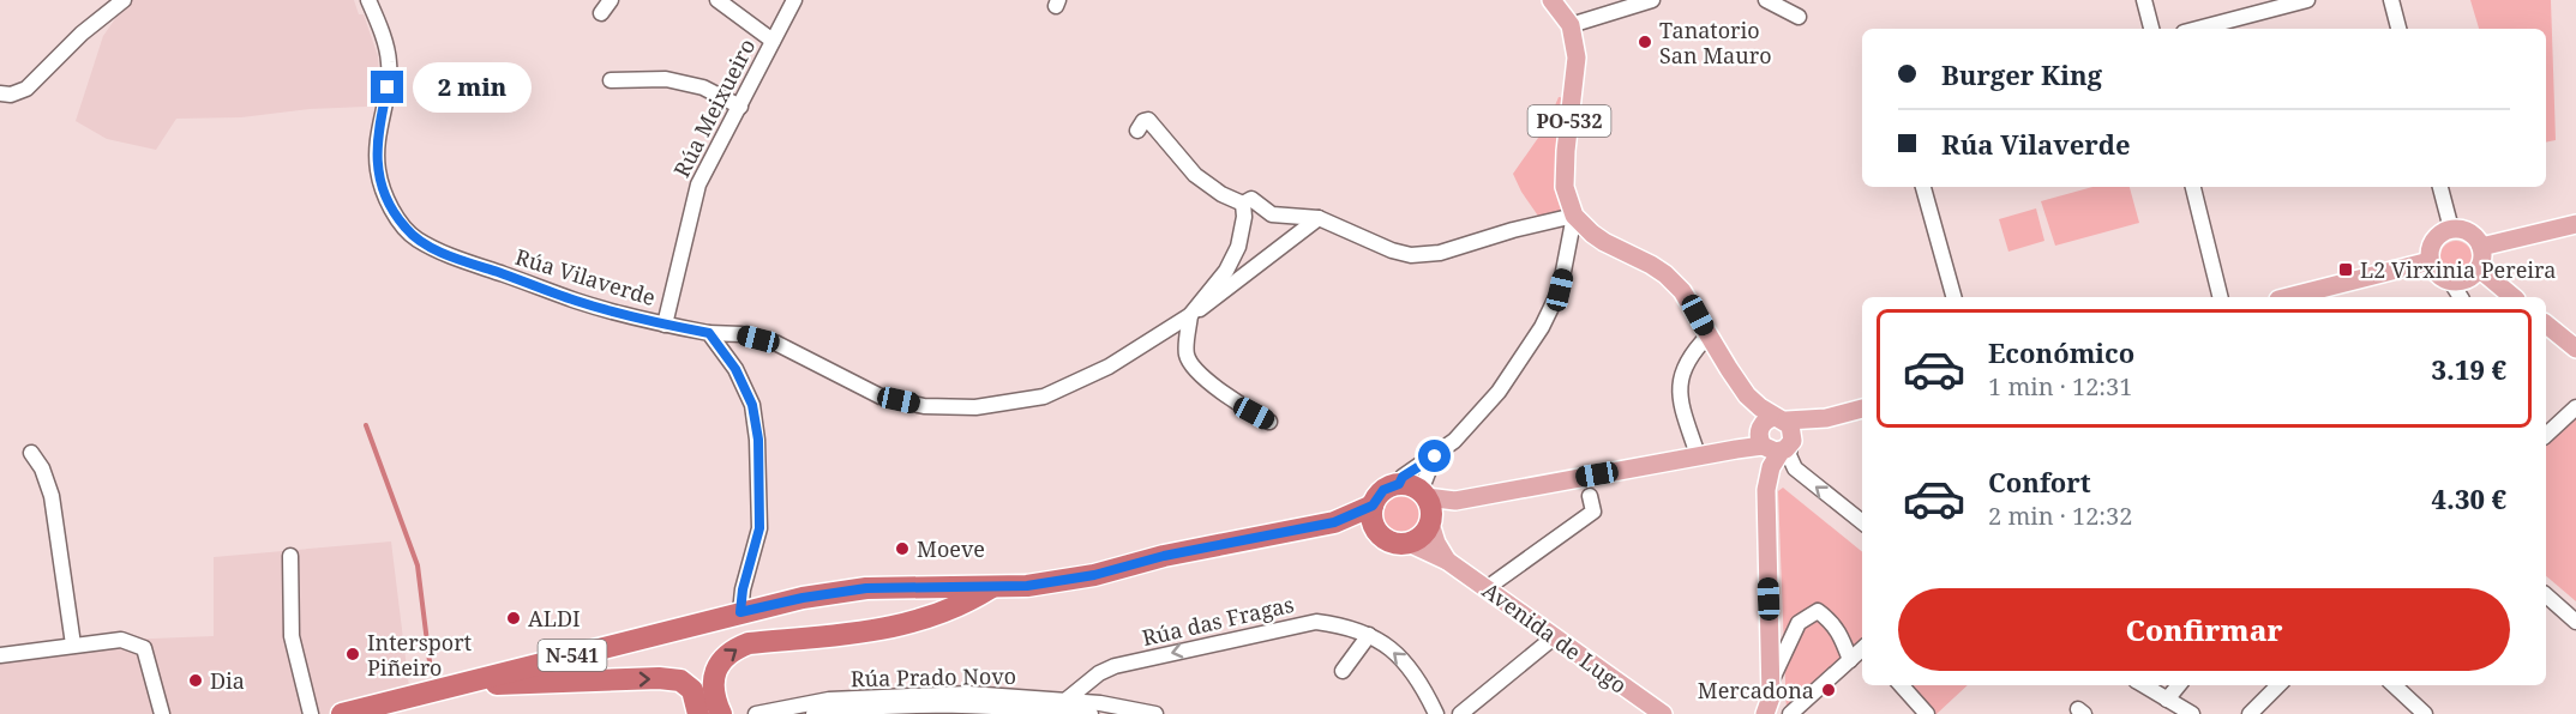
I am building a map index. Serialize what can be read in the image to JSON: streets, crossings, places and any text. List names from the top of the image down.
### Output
{
  "streets": {
    "highway": ["N-541"],
    "main road": ["PO-532", "Avenida de Lugo"],
    "street": [
      "Rúa Meixueiro",
      "Rúa Vilaverde",
      "Rúa das Fragas",
      "Rúa Prado Novo"
    ]
  },
  "crossings": [
    ["Rúa Meixueiro", "Rúa Vilaverde"],
    ["Rúa das Fragas", "Rúa Prado Novo"],
    ["Avenida de Lugo", "N-541"]
  ],
  "one_way": ["Rúa das Fragas"],
  "places": {
    "other": [
      "Tanatorio San Mauro",
      "Moeve",
      "ALDI",
      "Intersport Piñeiro",
      "Dia",
      "Mercadona"
    ],
    "transit": ["L2 Virxinia Pereira"]
  },
  "page": {
    "banner": ["Burger King", "Rúa Vilaverde"],
    "bubble": "2 min",
    "list": [
      {
        "name": "Económico",
        "note": "1 min · 12:31",
        "value": "3.19 €"
      },
      {
        "name": "Confort",
        "note": "2 min · 12:32",
        "value": "4.30 €"
      }
    ],
    "buttons": "Confirmar"
  }
}
